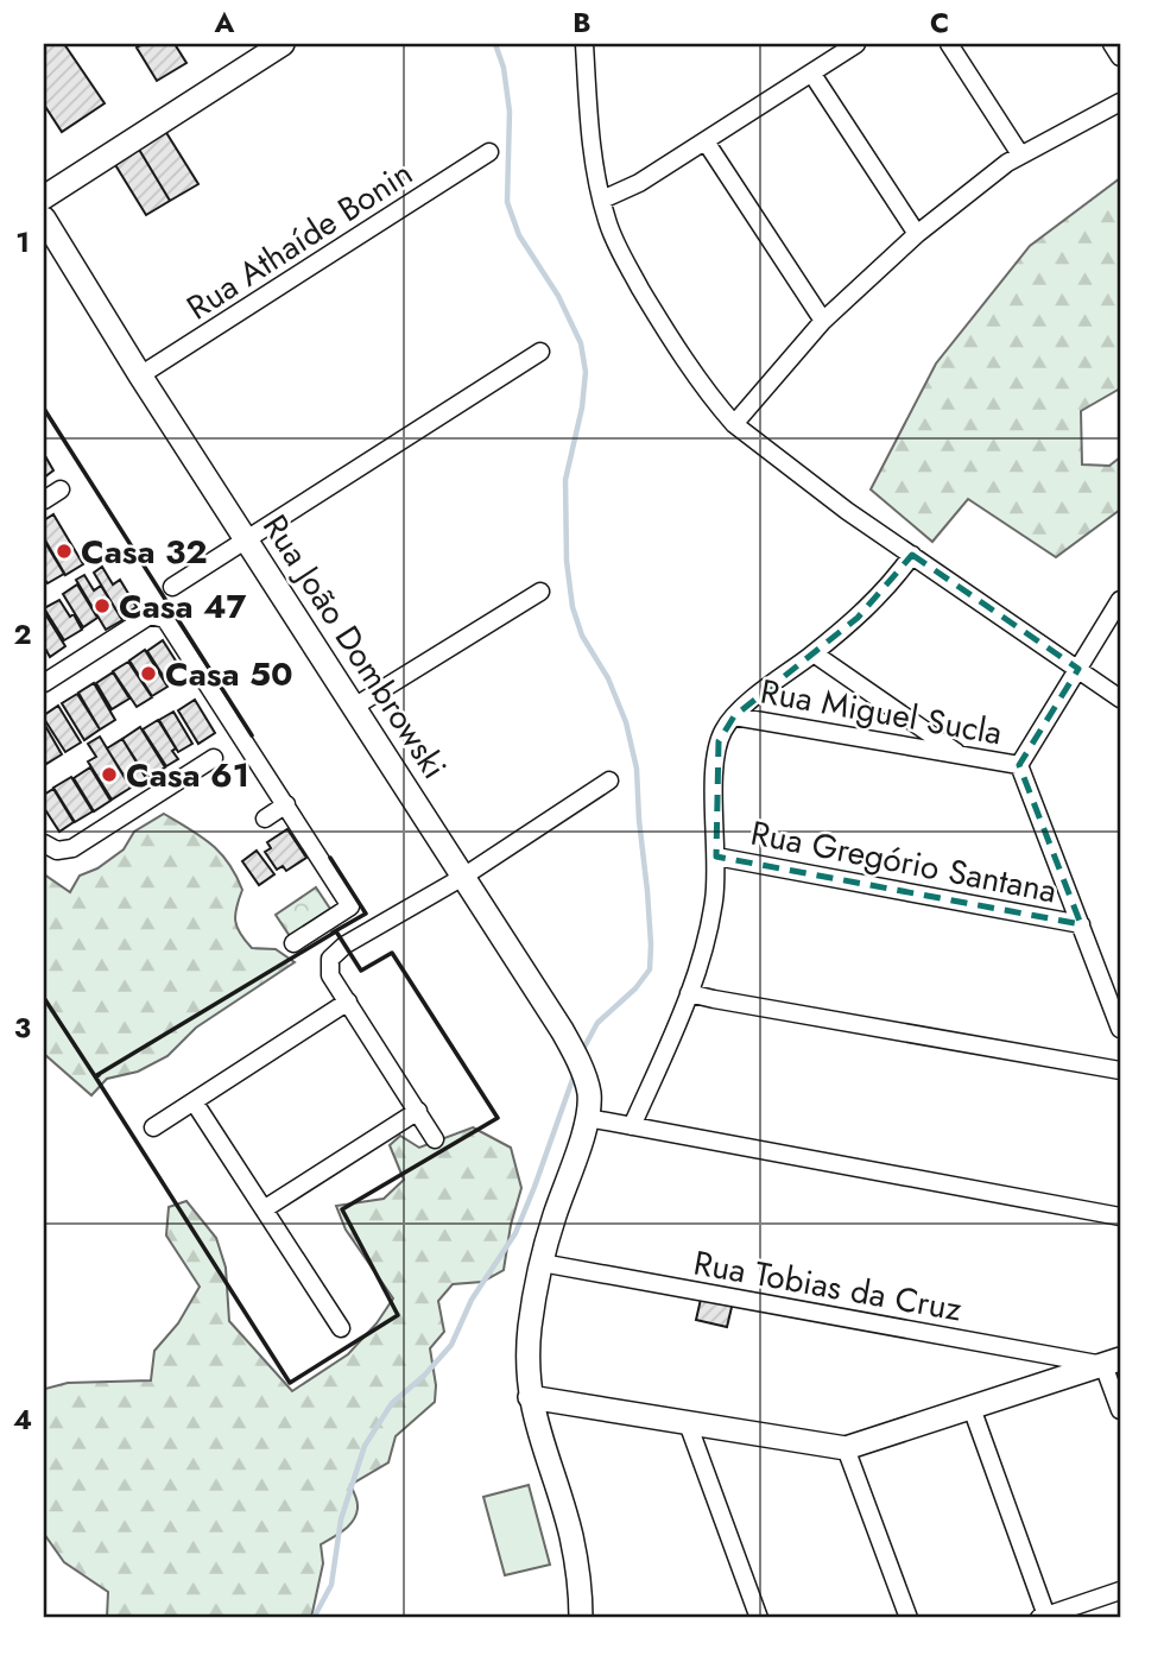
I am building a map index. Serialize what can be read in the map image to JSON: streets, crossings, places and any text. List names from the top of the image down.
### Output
{
  "streets": {
    "street": [
      "Rua Athaíde Bonin",
      "Rua João Dombrowski",
      "Rua Miguel Sucla",
      "Rua Gregório Santana",
      "Rua Tobias da Cruz"
    ]
  },
  "crossings": [
    ["Rua Athaíde Bonin", "Rua João Dombrowski"]
  ],
  "places": [
    "Casa 32",
    "Casa 47",
    "Casa 50",
    "Casa 61"
  ],
  "grid": {
    "columns": ["A", "B", "C"],
    "rows": [
      "1",
      "2",
      "3",
      "4"
    ]
  }
}
